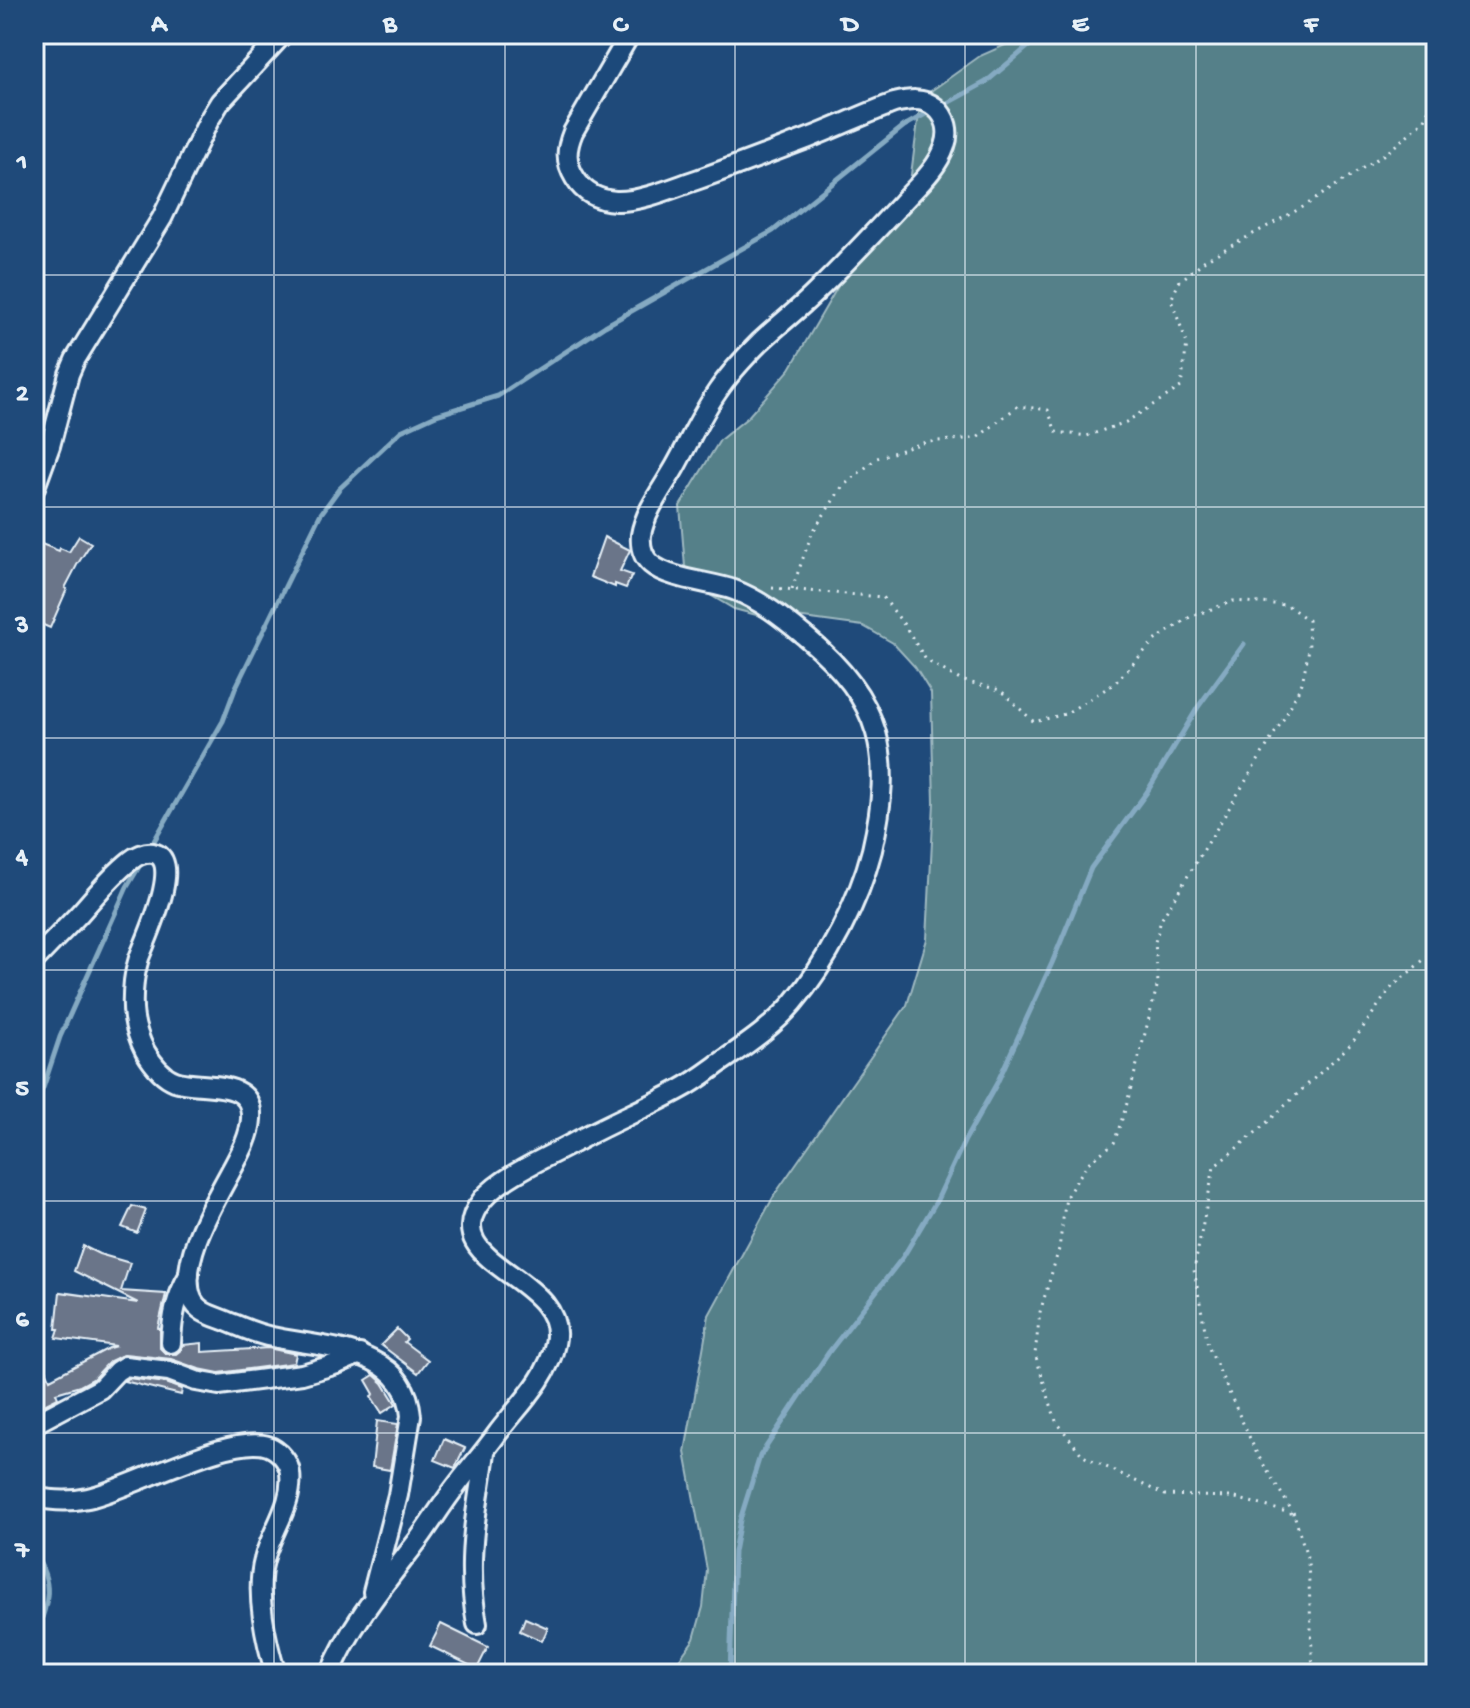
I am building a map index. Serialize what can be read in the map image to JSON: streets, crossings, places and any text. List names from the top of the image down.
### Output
{
  "grid": {
    "columns": [
      "A",
      "B",
      "C",
      "D",
      "E",
      "F"
    ],
    "rows": [
      "1",
      "2",
      "3",
      "4",
      "5",
      "6",
      "7"
    ]
  }
}
